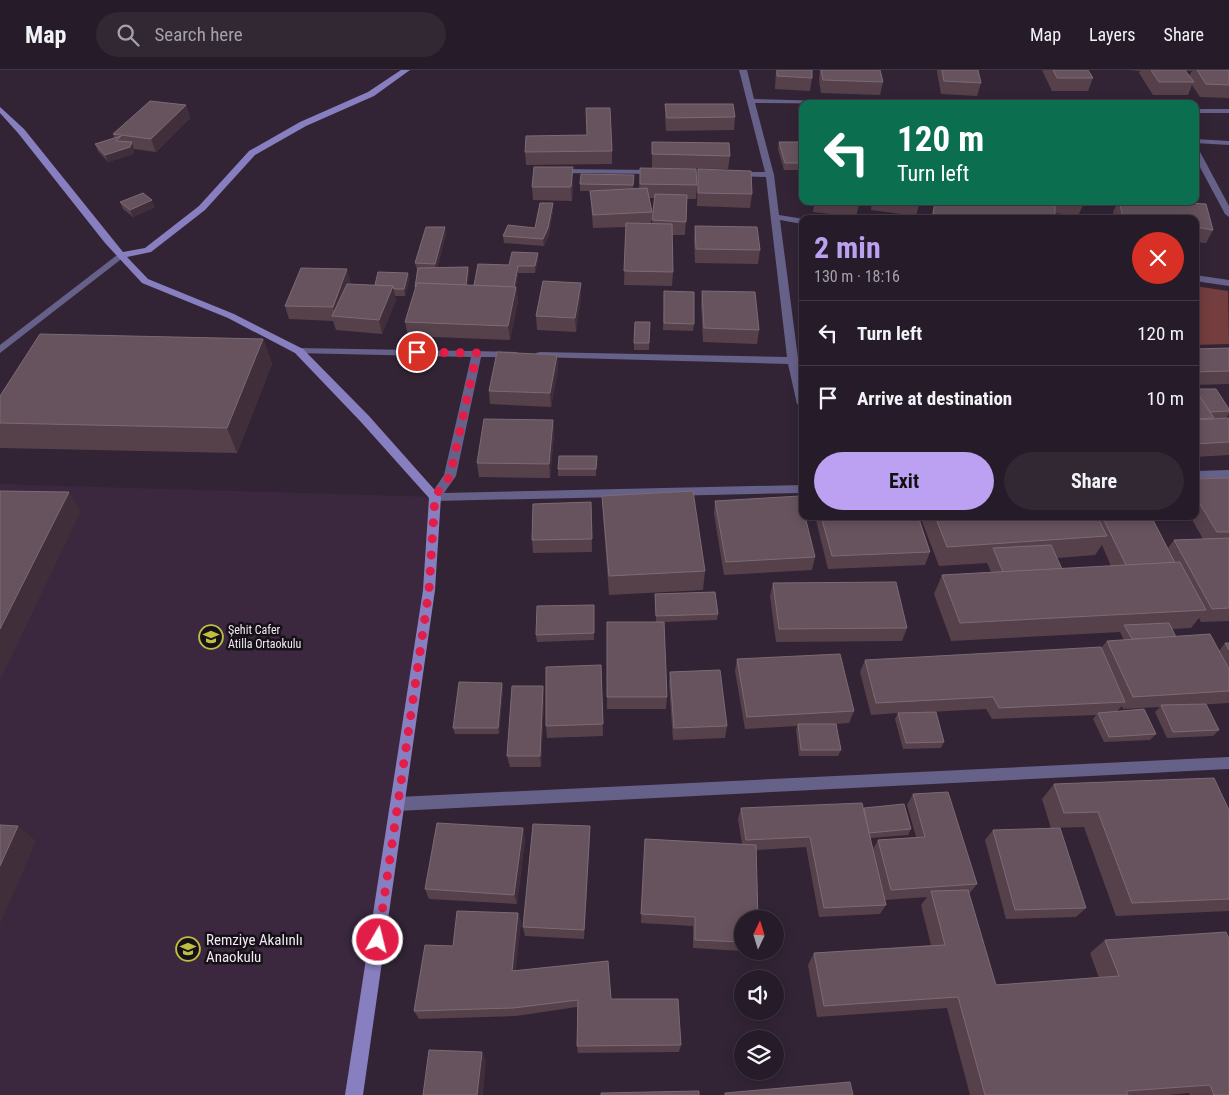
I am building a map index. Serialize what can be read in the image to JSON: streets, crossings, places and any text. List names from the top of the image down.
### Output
{
  "places": {
    "school or university": ["Şehit Cafer Atilla Ortaokulu", "Remziye Akalınlı Anaokulu"]
  },
  "north": "top",
  "page": {
    "header": "Map",
    "search": "Search here",
    "nav": ["Map", "Layers", "Share"],
    "turn": ["120 m", "Turn left"],
    "heading": ["2 min", "130 m · 18:16"],
    "list": [
      {
        "name": "Turn left",
        "value": "120 m"
      },
      {
        "name": "Arrive at destination",
        "value": "10 m"
      }
    ],
    "buttons": ["Exit", "Share"]
  }
}
